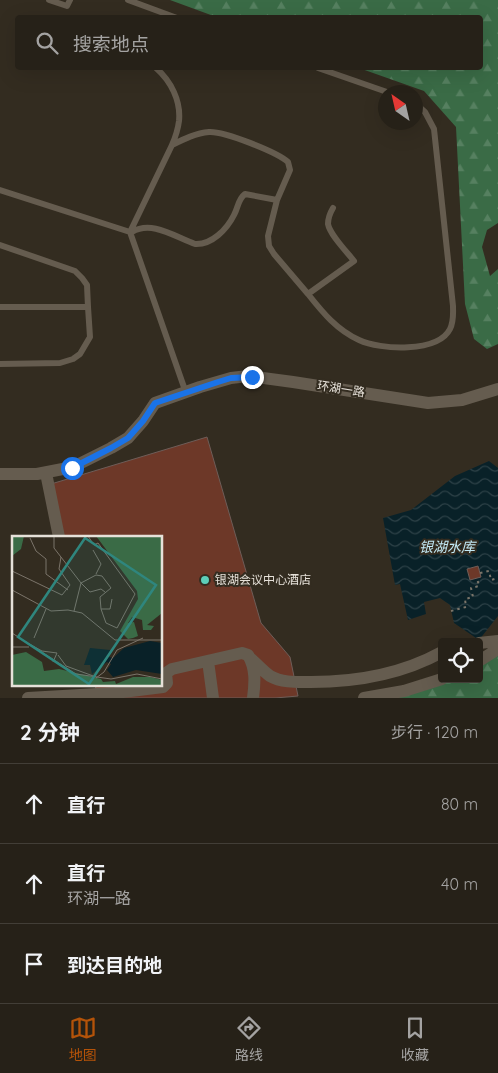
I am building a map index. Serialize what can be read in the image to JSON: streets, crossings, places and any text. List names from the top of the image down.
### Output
{
  "streets": {
    "street": ["环湖一路"]
  },
  "water": ["银湖水库"],
  "places": ["银湖会议中心酒店"],
  "north": "top left",
  "page": {
    "search": "搜索地点",
    "heading": ["2 分钟", "步行 · 120 m"],
    "list": [
      ["直行", "80 m"],
      ["直行", "环湖一路", "40 m"],
      "到达目的地"
    ],
    "nav": ["地图", "路线", "收藏"]
  }
}
